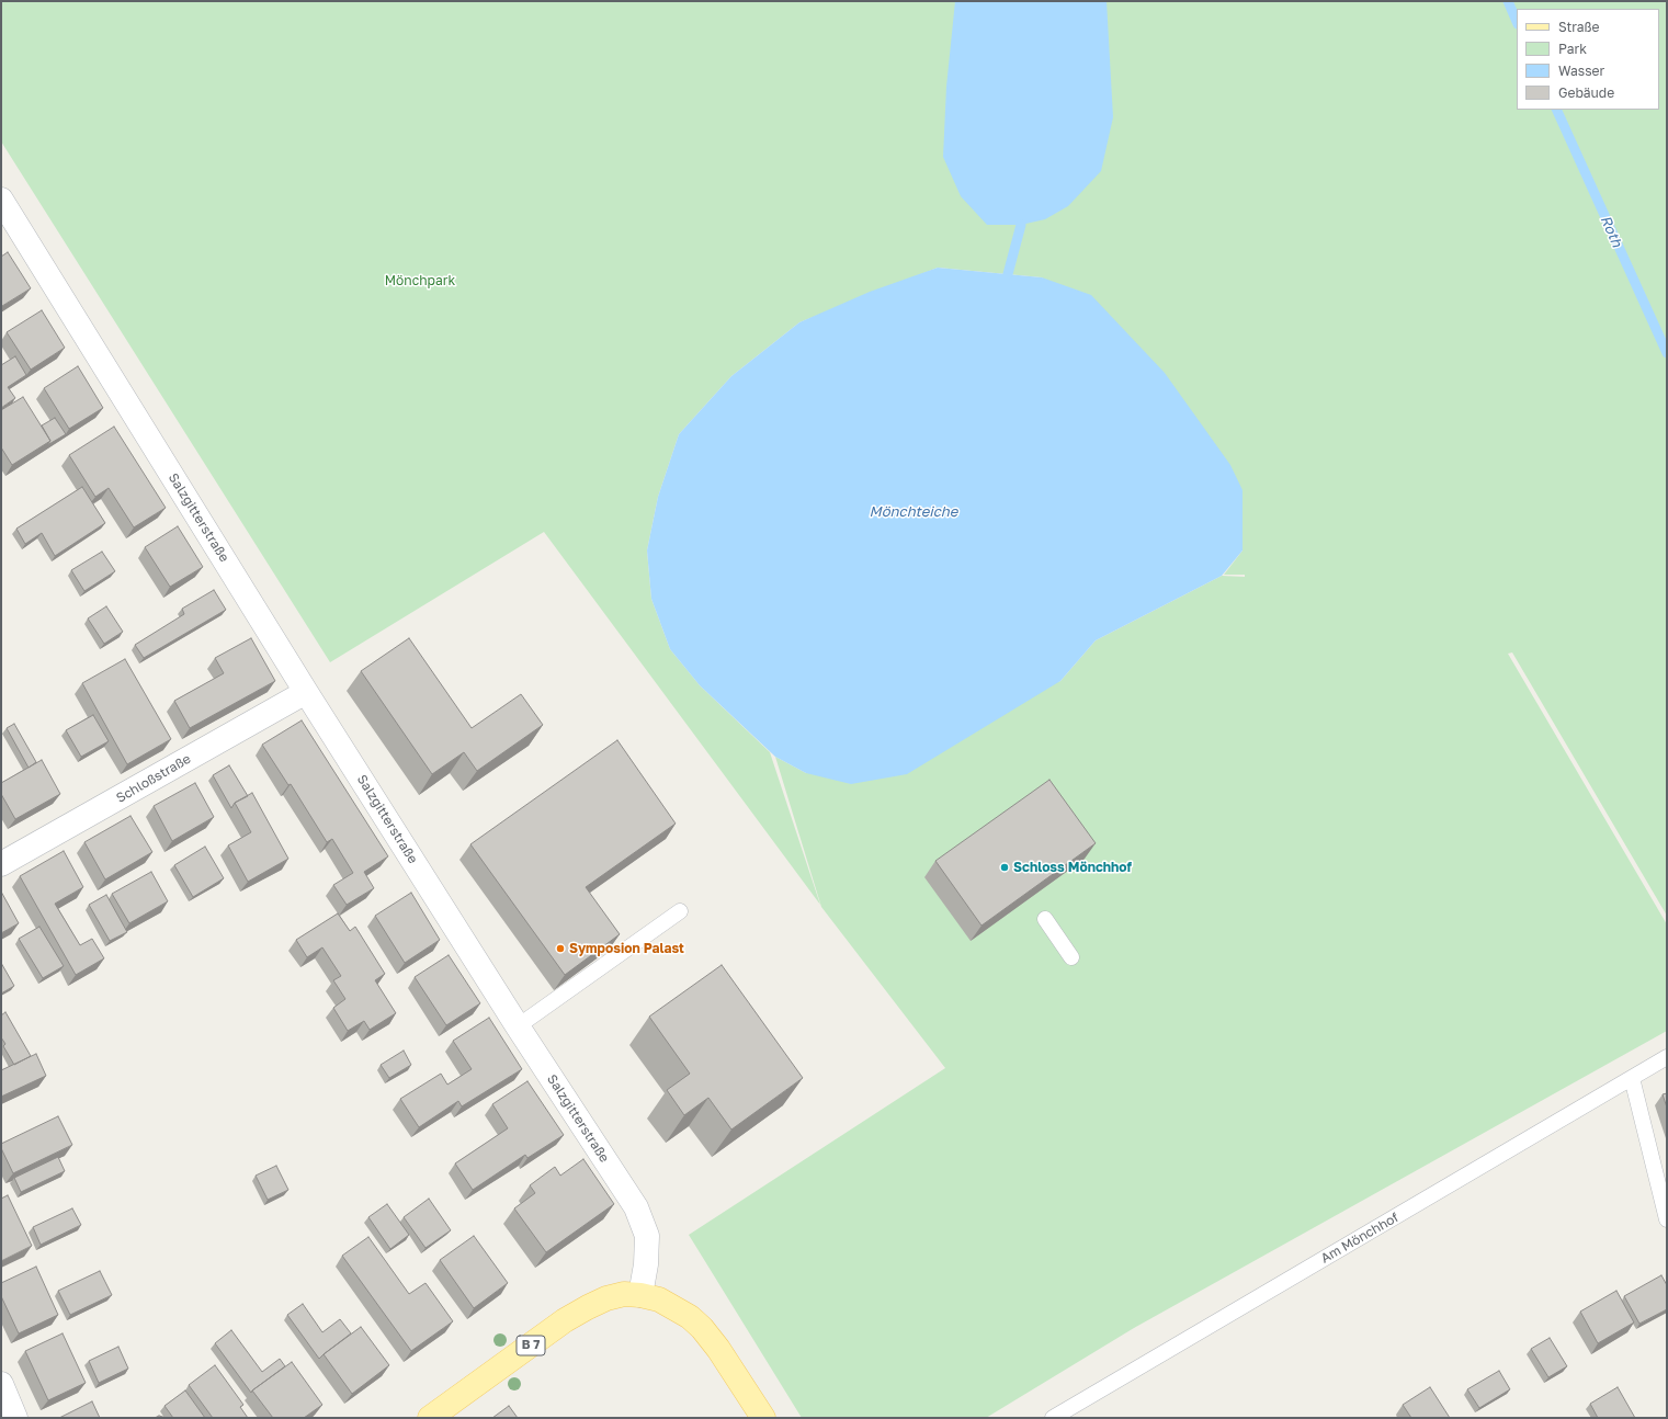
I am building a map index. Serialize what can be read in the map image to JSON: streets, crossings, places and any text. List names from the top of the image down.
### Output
{
  "streets": {
    "main road": ["B 7"],
    "street": ["Salzgitterstraße", "Schloßstraße"],
    "lane": ["Am Mönchhof"]
  },
  "crossings": [
    ["Salzgitterstraße", "Schloßstraße"],
    ["Salzgitterstraße", "B 7"]
  ],
  "water": ["Roth", "Mönchteiche"],
  "parks": ["Mönchpark"],
  "places": ["Schloss Mönchhof", "Symposion Palast"],
  "legend": [
    "Straße",
    "Park",
    "Wasser",
    "Gebäude"
  ]
}
